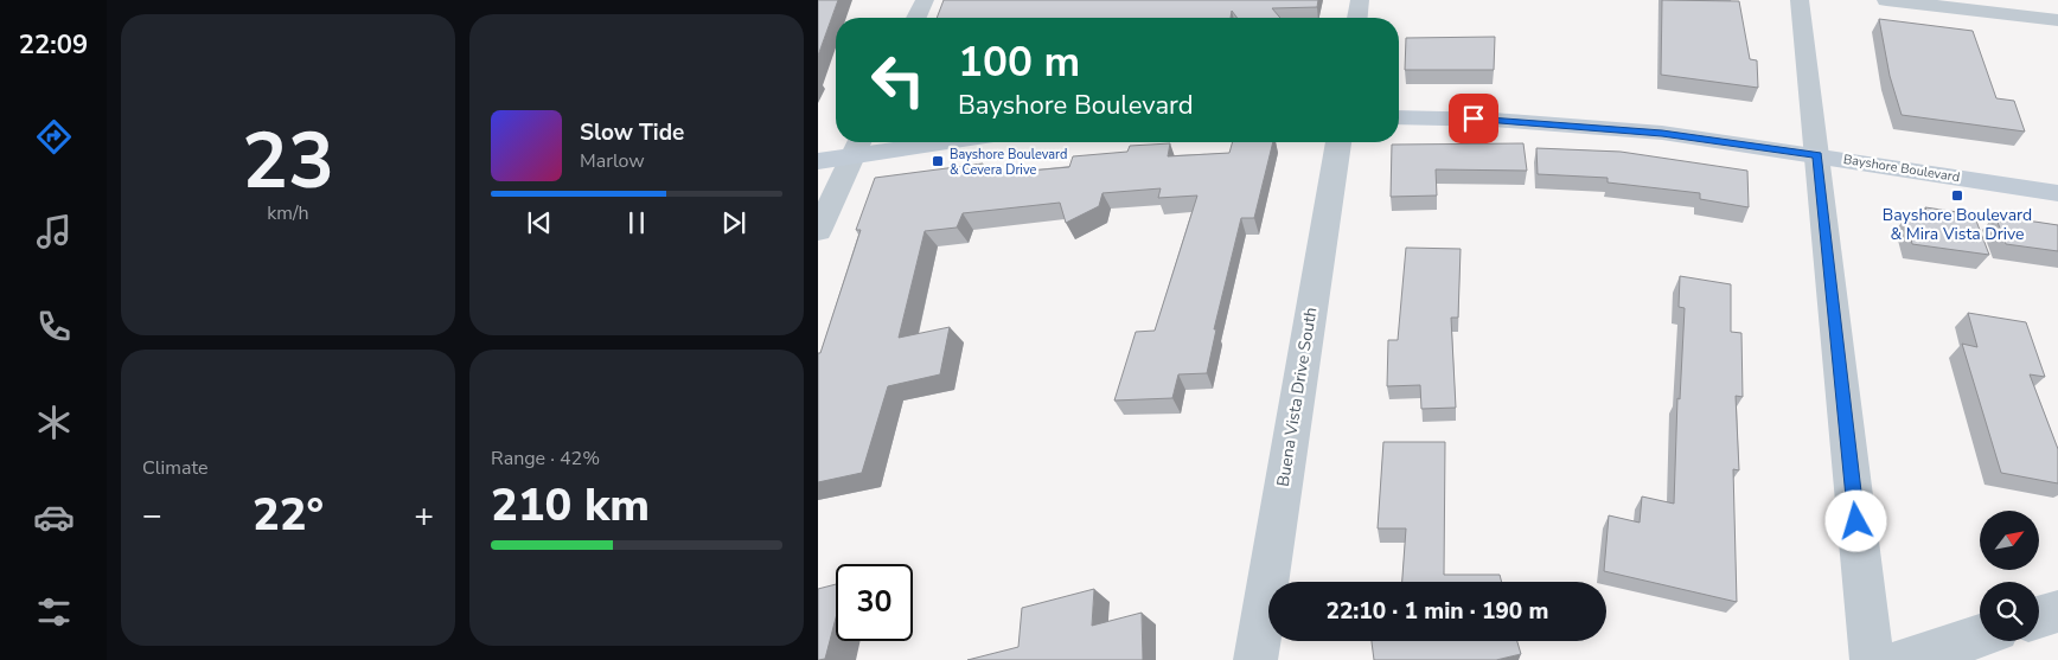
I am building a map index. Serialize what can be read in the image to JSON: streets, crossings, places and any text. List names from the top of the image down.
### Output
{
  "streets": {
    "main road": ["Bayshore Boulevard"],
    "street": ["Buena Vista Drive South"]
  },
  "places": {
    "transit": ["Bayshore Boulevard & Cevera Drive", "Bayshore Boulevard & Mira Vista Drive"]
  },
  "north": "top right",
  "page": {
    "tabs": "22:09",
    "tile": [
      ["23", "km/h"],
      "Climate",
      ["Range · 42%", "210 km"]
    ],
    "turn": ["100 m", "Bayshore Boulevard"],
    "song": ["Slow Tide", "Marlow"],
    "heat": ["−", "22°", "+"],
    "limit": "30",
    "trip": "22:10 · 1 min · 190 m"
  }
}
